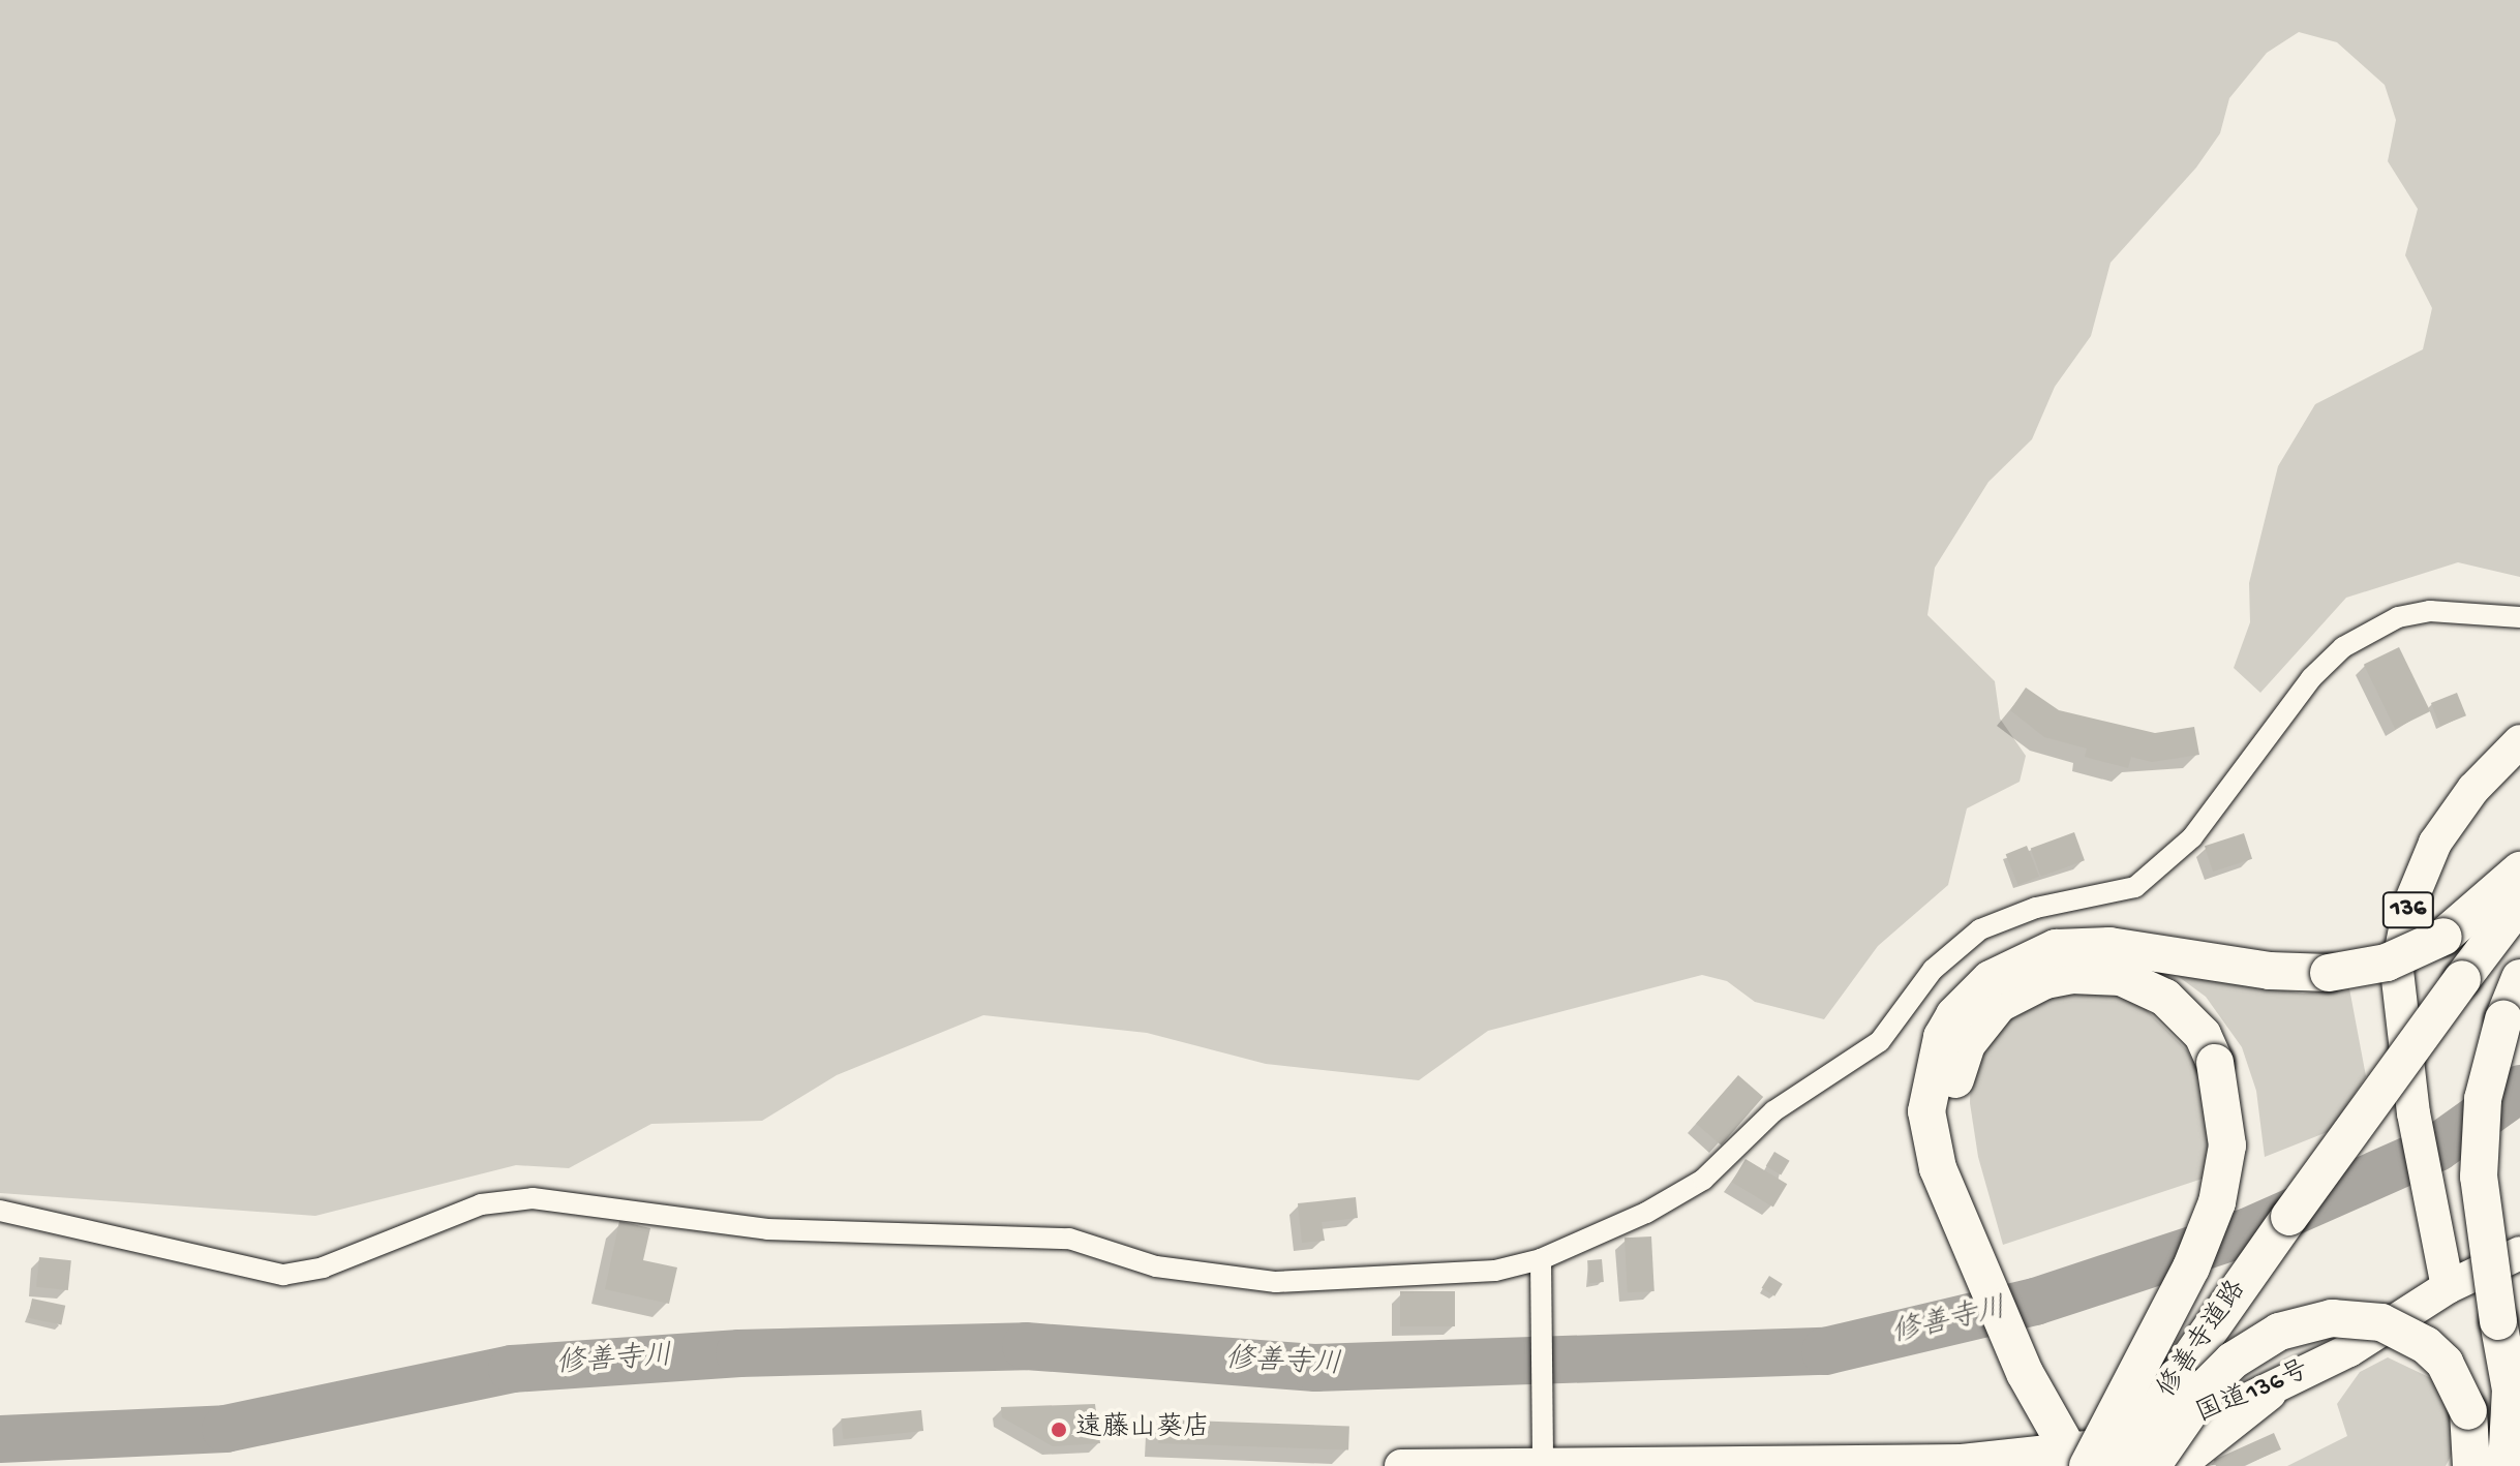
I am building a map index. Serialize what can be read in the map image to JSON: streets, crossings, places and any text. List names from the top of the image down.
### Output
{
  "streets": {
    "highway": ["修善寺道路"],
    "main road": ["136", "国道136号"]
  },
  "crossings": [
    ["136", "国道136号"]
  ],
  "water": ["修善寺川"],
  "places": ["遠藤山葵店"]
}
